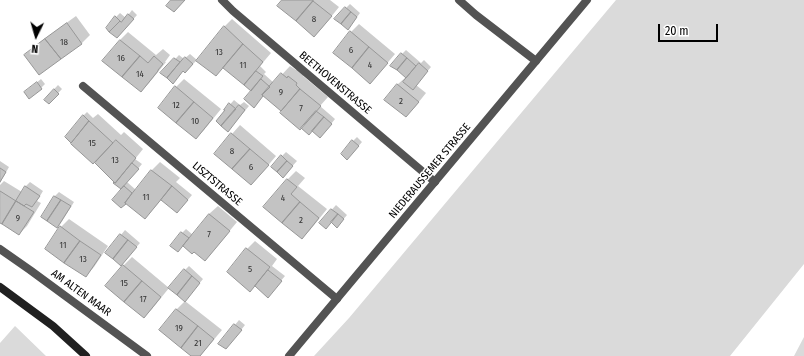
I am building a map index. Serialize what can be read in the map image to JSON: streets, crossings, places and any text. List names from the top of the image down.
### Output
{
  "streets": {
    "street": [
      "BEETHOVENSTRASSE",
      "NIEDERAUSSEMER STRASSE",
      "LISZTSTRASSE",
      "AM ALTEN MAAR"
    ]
  },
  "crossings": [
    ["BEETHOVENSTRASSE", "NIEDERAUSSEMER STRASSE"],
    ["NIEDERAUSSEMER STRASSE", "LISZTSTRASSE"]
  ],
  "house_numbers": [
    "8",
    "18",
    "6",
    "13",
    "16",
    "11",
    "4",
    "14",
    "9",
    "2",
    "12",
    "7",
    "10",
    "15",
    "8",
    "13",
    "6",
    "11",
    "4",
    "9",
    "2",
    "7",
    "11",
    "13",
    "5",
    "15",
    "17",
    "19",
    "21"
  ],
  "scale_bar": "20 m",
  "north": "bottom"
}
